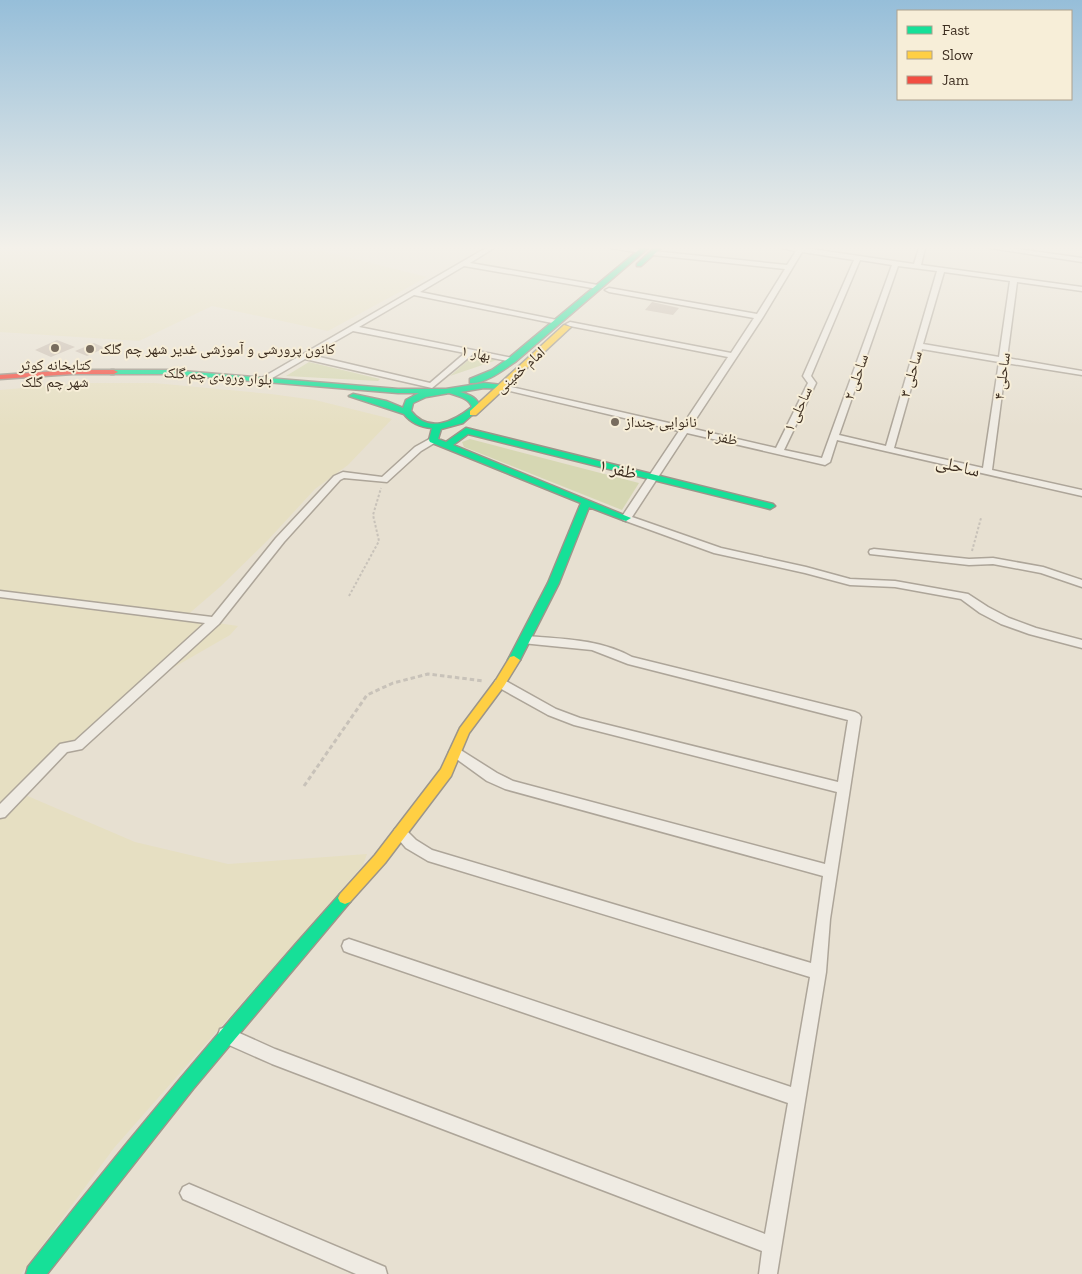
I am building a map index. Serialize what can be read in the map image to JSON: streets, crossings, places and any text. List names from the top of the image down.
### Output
{
  "streets": {
    "street": [
      "بهار ۱",
      "امام خمینی",
      "ساحلی ۳",
      "بلوار ورودی چم گلک",
      "ساحلی ۴",
      "ساحلی ۲",
      "ساحلی ۱",
      "ظفر ۲",
      "ساحلی",
      "ظفر ۱"
    ]
  },
  "crossings": [
    ["بهار ۱", "امام خمینی"],
    ["امام خمینی", "بلوار ورودی چم گلک"],
    ["امام خمینی", "ظفر ۲"],
    ["امام خمینی", "ظفر ۱"],
    ["ساحلی ۳", "ساحلی"],
    ["ساحلی ۴", "ساحلی"],
    ["ساحلی ۲", "ظفر ۲"],
    ["ساحلی ۲", "ساحلی"],
    ["ساحلی ۱", "ظفر ۲"]
  ],
  "places": ["کتابخانه کوثر شهر چم گلک", "کانون پرورشی و آموزشی غدیر شهر چم گلک", "نانوایی چنداز"],
  "legend": ["Fast", "Slow", "Jam"]
}
